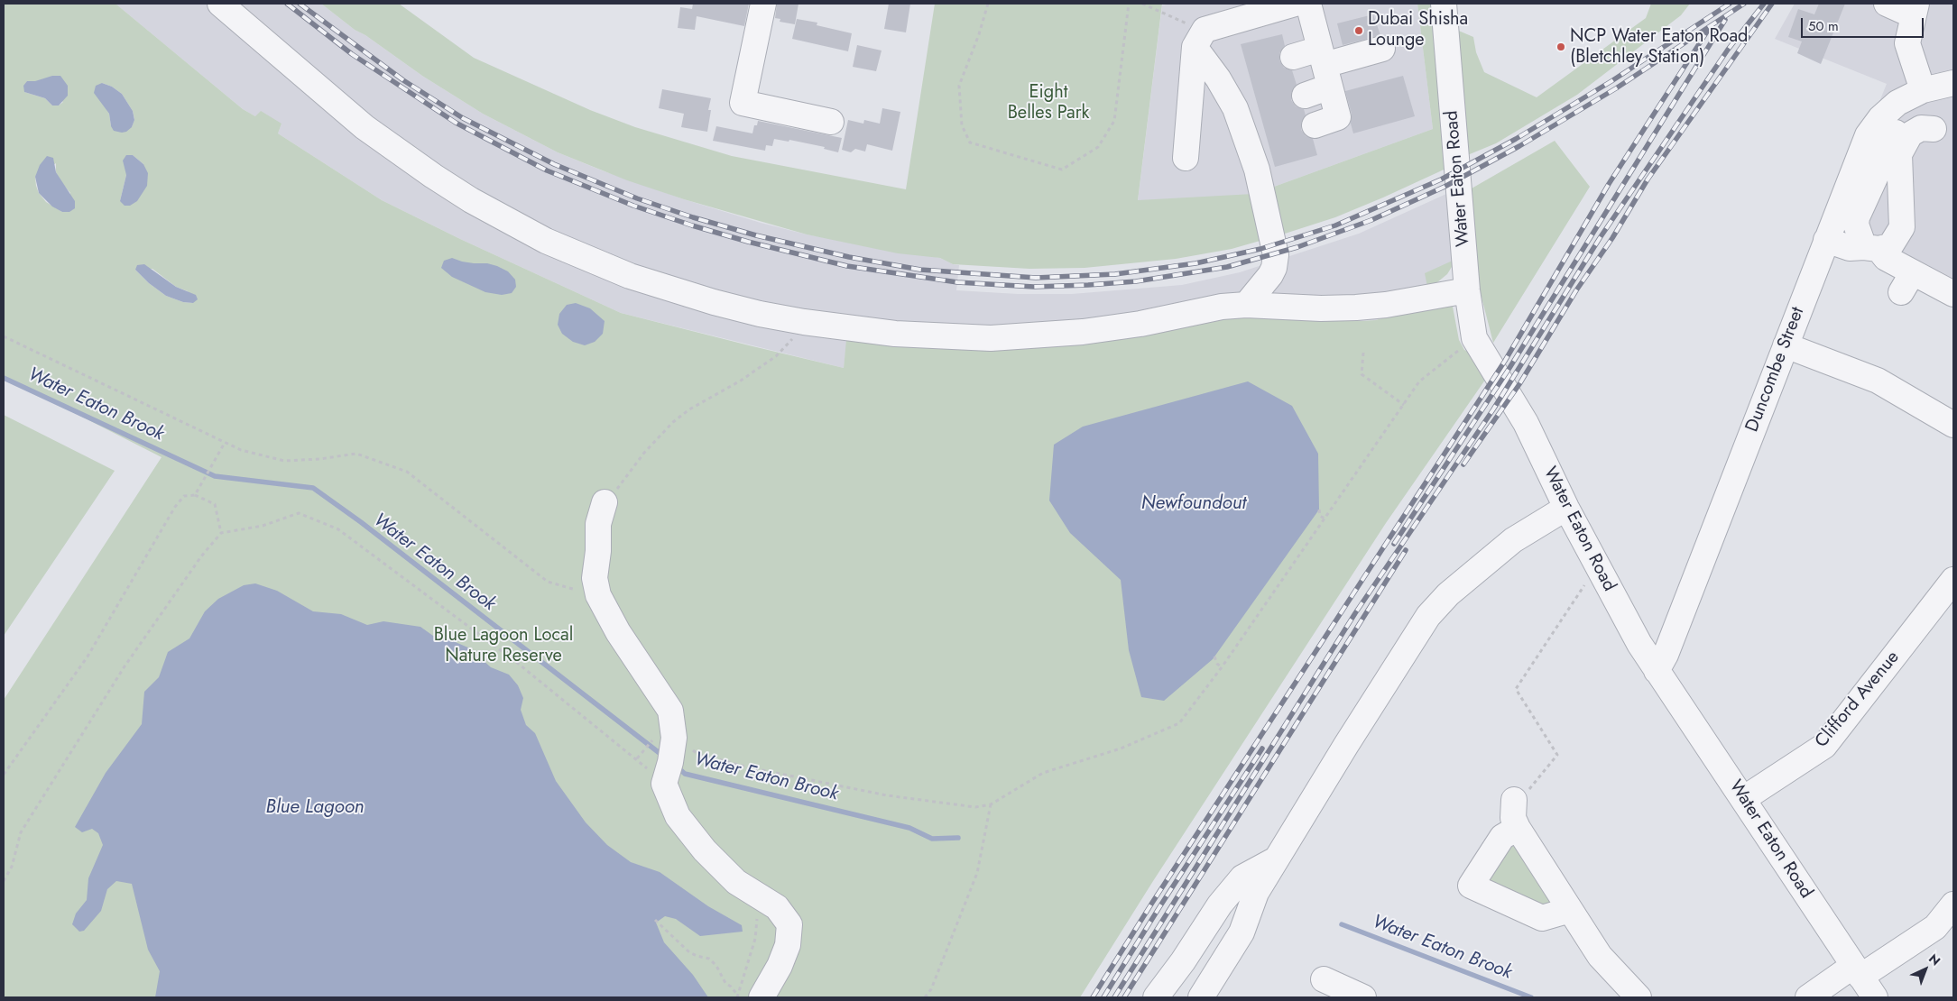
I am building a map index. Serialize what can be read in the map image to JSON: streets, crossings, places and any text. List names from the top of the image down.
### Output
{
  "streets": {
    "street": ["Water Eaton Road", "Duncombe Street", "Clifford Avenue"]
  },
  "crossings": [
    ["Water Eaton Road", "Duncombe Street"],
    ["Water Eaton Road", "Clifford Avenue"]
  ],
  "water": ["Water Eaton Brook", "Newfoundout", "Blue Lagoon"],
  "parks": ["Eight Belles Park", "Blue Lagoon Local Nature Reserve"],
  "places": ["Dubai Shisha Lounge", "NCP Water Eaton Road (Bletchley Station)"],
  "scale_bar": "50 m",
  "north": "top right"
}
